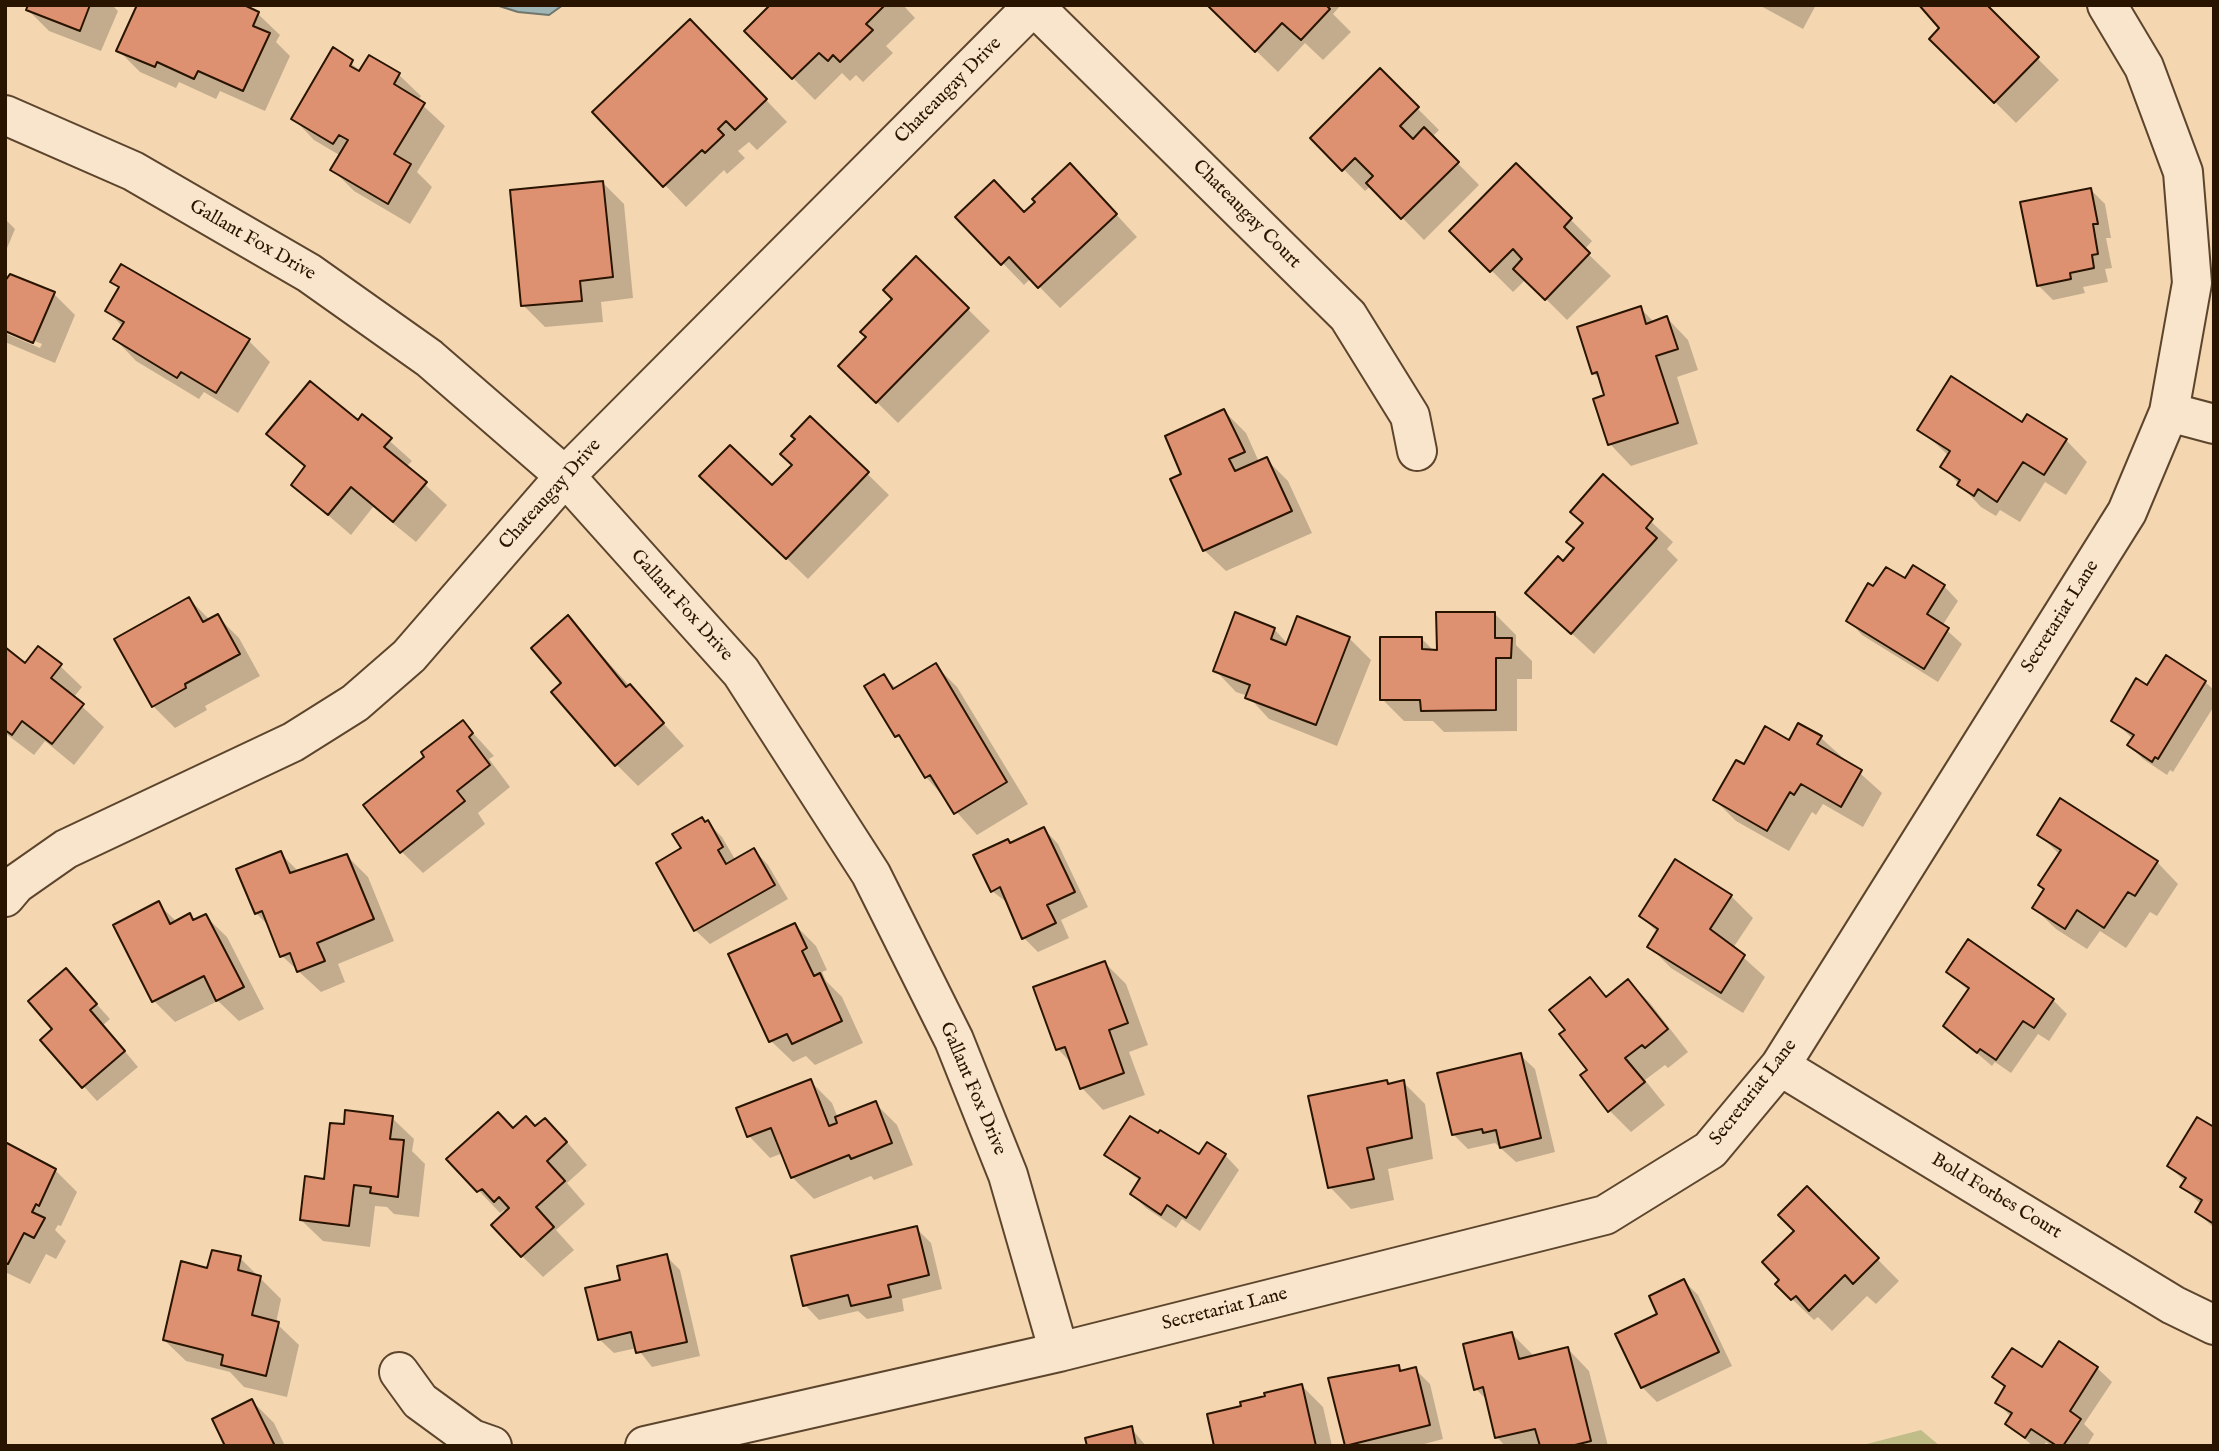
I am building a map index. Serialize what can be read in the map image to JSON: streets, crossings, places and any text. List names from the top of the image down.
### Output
{
  "streets": {
    "street": [
      "Chateaugay Drive",
      "Chateaugay Court",
      "Gallant Fox Drive",
      "Secretariat Lane",
      "Bold Forbes Court"
    ]
  },
  "crossings": [
    ["Chateaugay Drive", "Chateaugay Court"],
    ["Chateaugay Drive", "Gallant Fox Drive"],
    ["Gallant Fox Drive", "Secretariat Lane"],
    ["Secretariat Lane", "Bold Forbes Court"]
  ]
}
